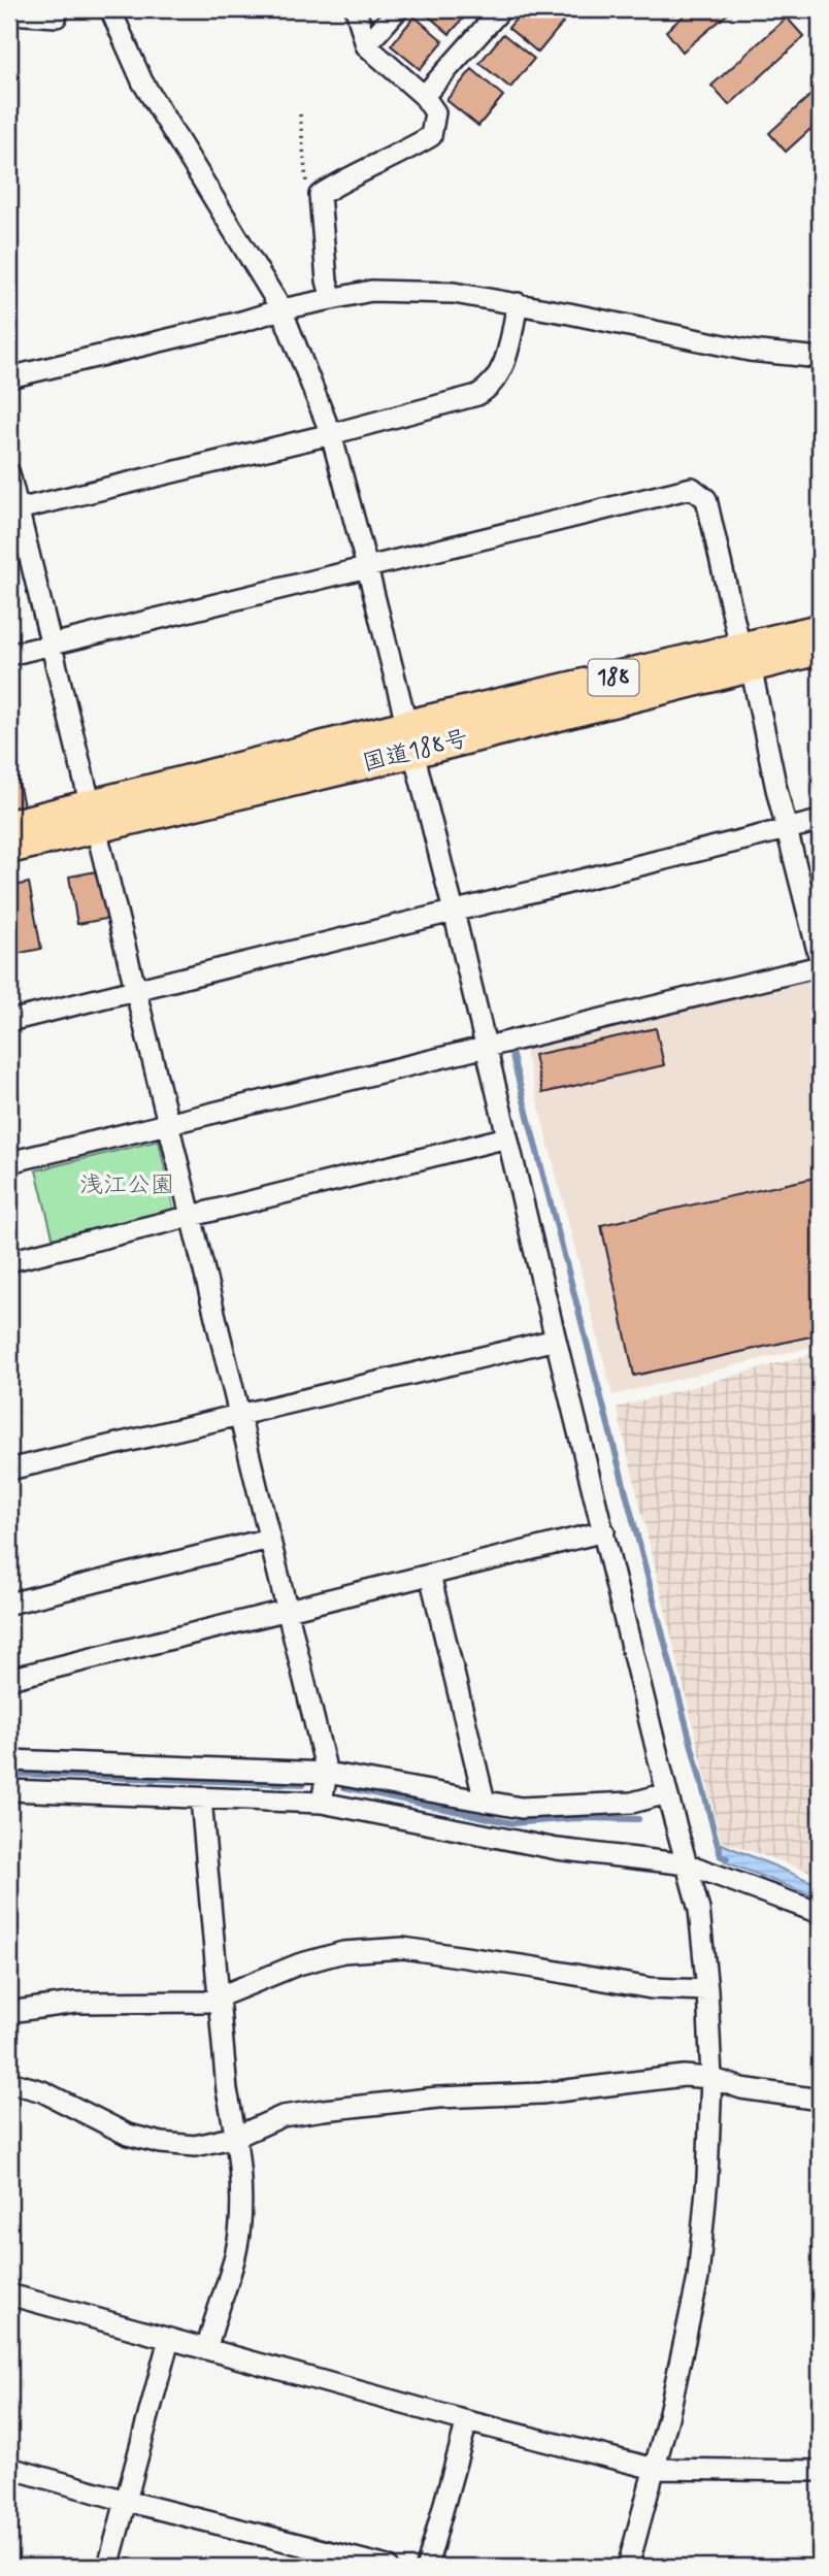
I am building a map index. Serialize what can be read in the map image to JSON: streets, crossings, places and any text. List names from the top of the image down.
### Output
{
  "streets": {
    "highway": ["188", "国道188号"]
  },
  "parks": ["浅江公園"]
}
